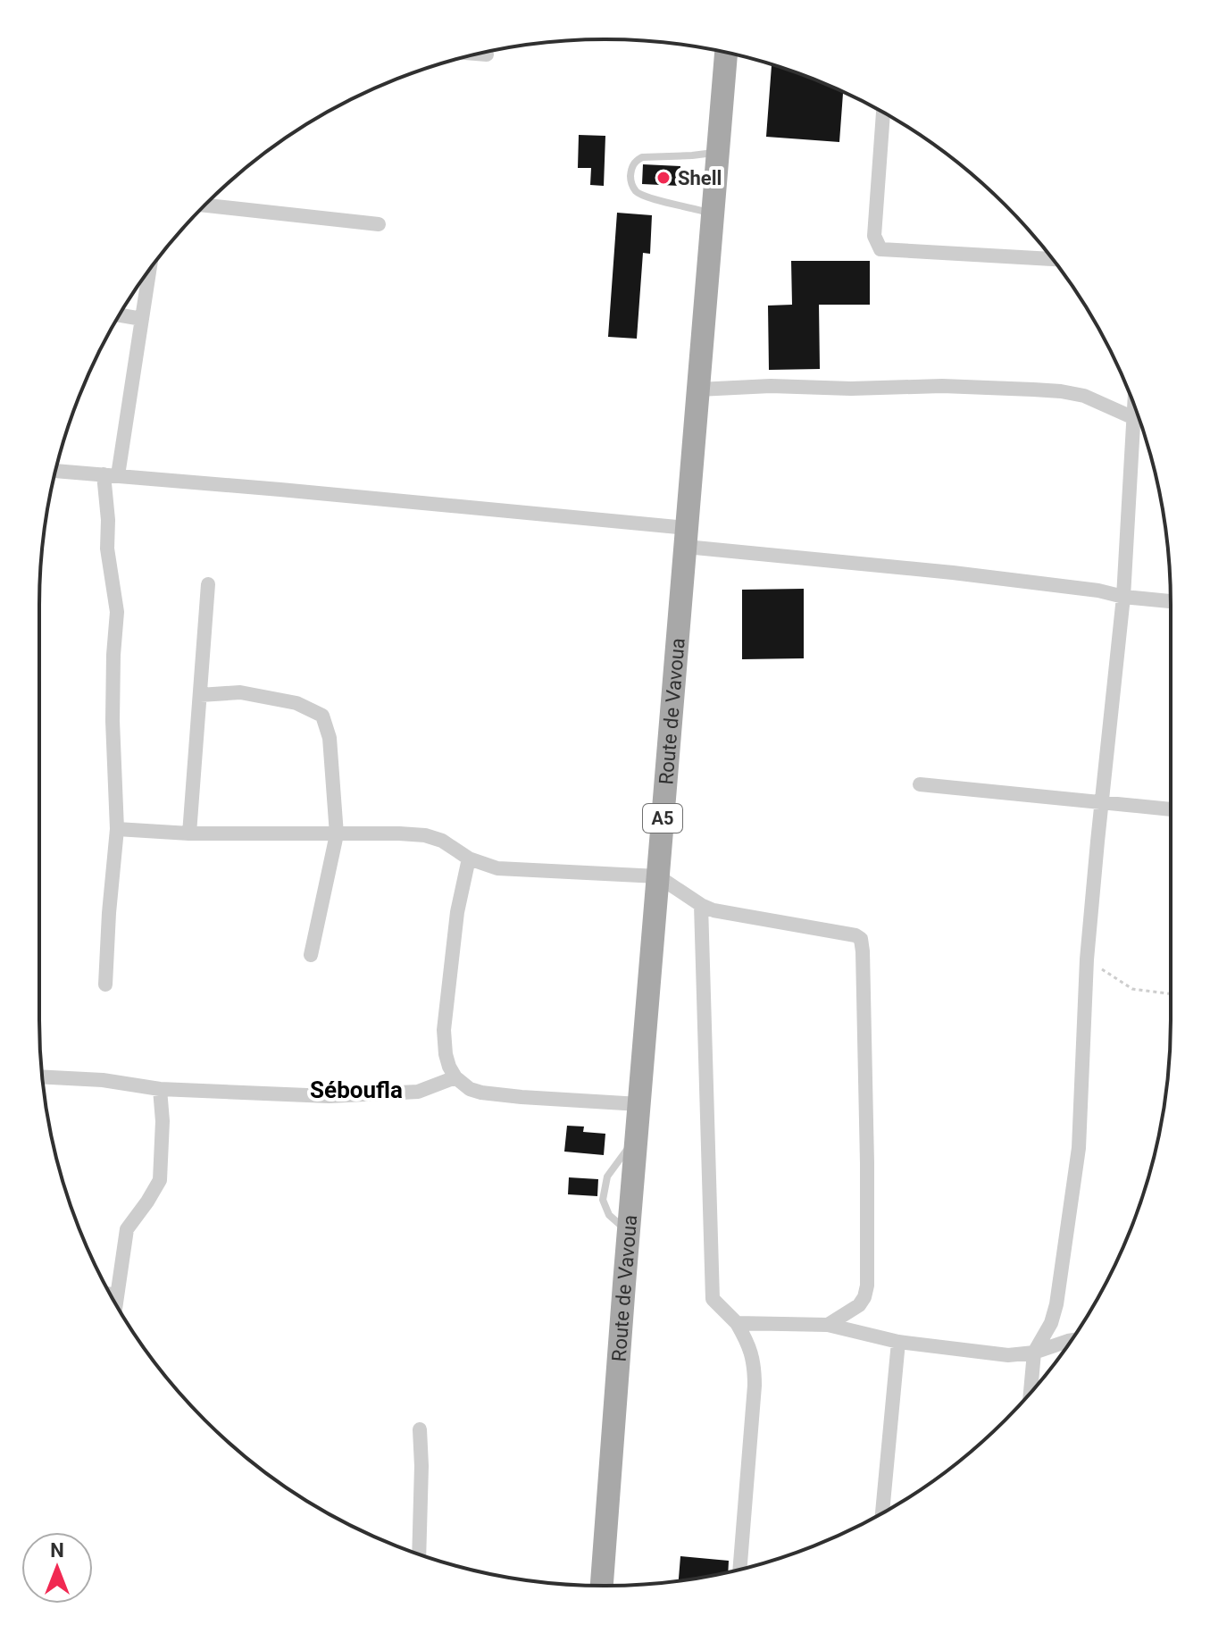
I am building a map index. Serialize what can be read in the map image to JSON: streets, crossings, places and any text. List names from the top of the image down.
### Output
{
  "streets": {
    "main road": ["Route de Vavoua", "A5"]
  },
  "districts": ["Séboufla"],
  "places": ["Shell"],
  "north": "top"
}
